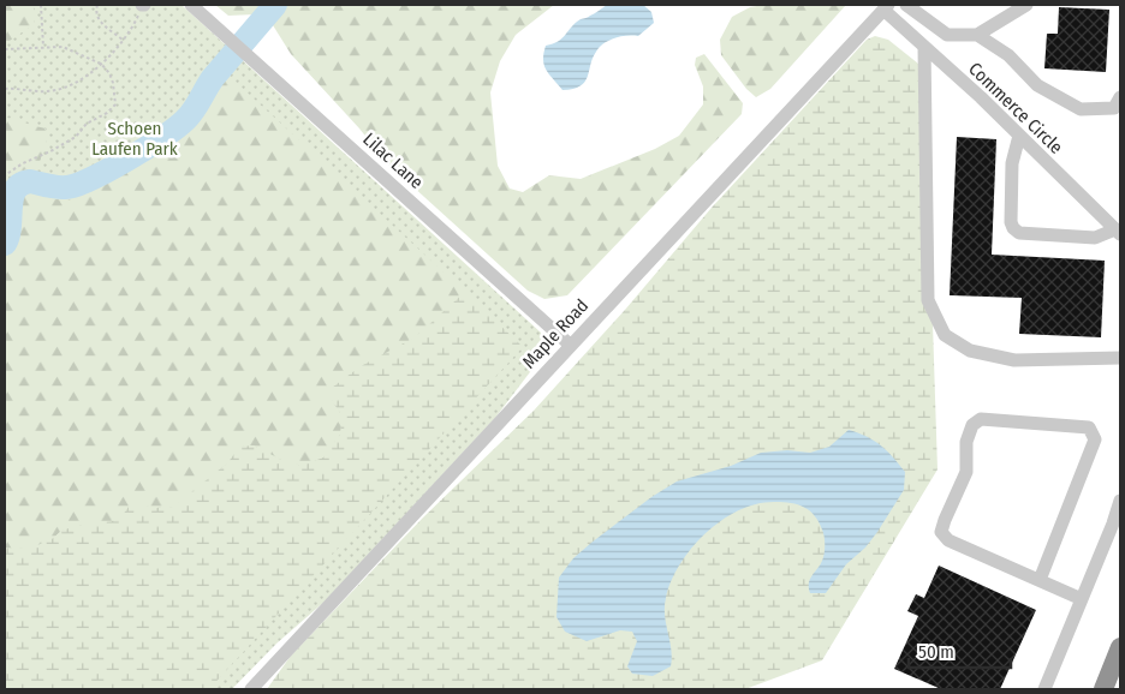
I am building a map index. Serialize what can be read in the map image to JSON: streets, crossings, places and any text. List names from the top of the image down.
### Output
{
  "streets": {
    "street": ["Commerce Circle", "Lilac Lane", "Maple Road"]
  },
  "crossings": [
    ["Commerce Circle", "Maple Road"],
    ["Lilac Lane", "Maple Road"]
  ],
  "parks": ["Schoen Laufen Park"],
  "scale_bar": "50 m"
}
